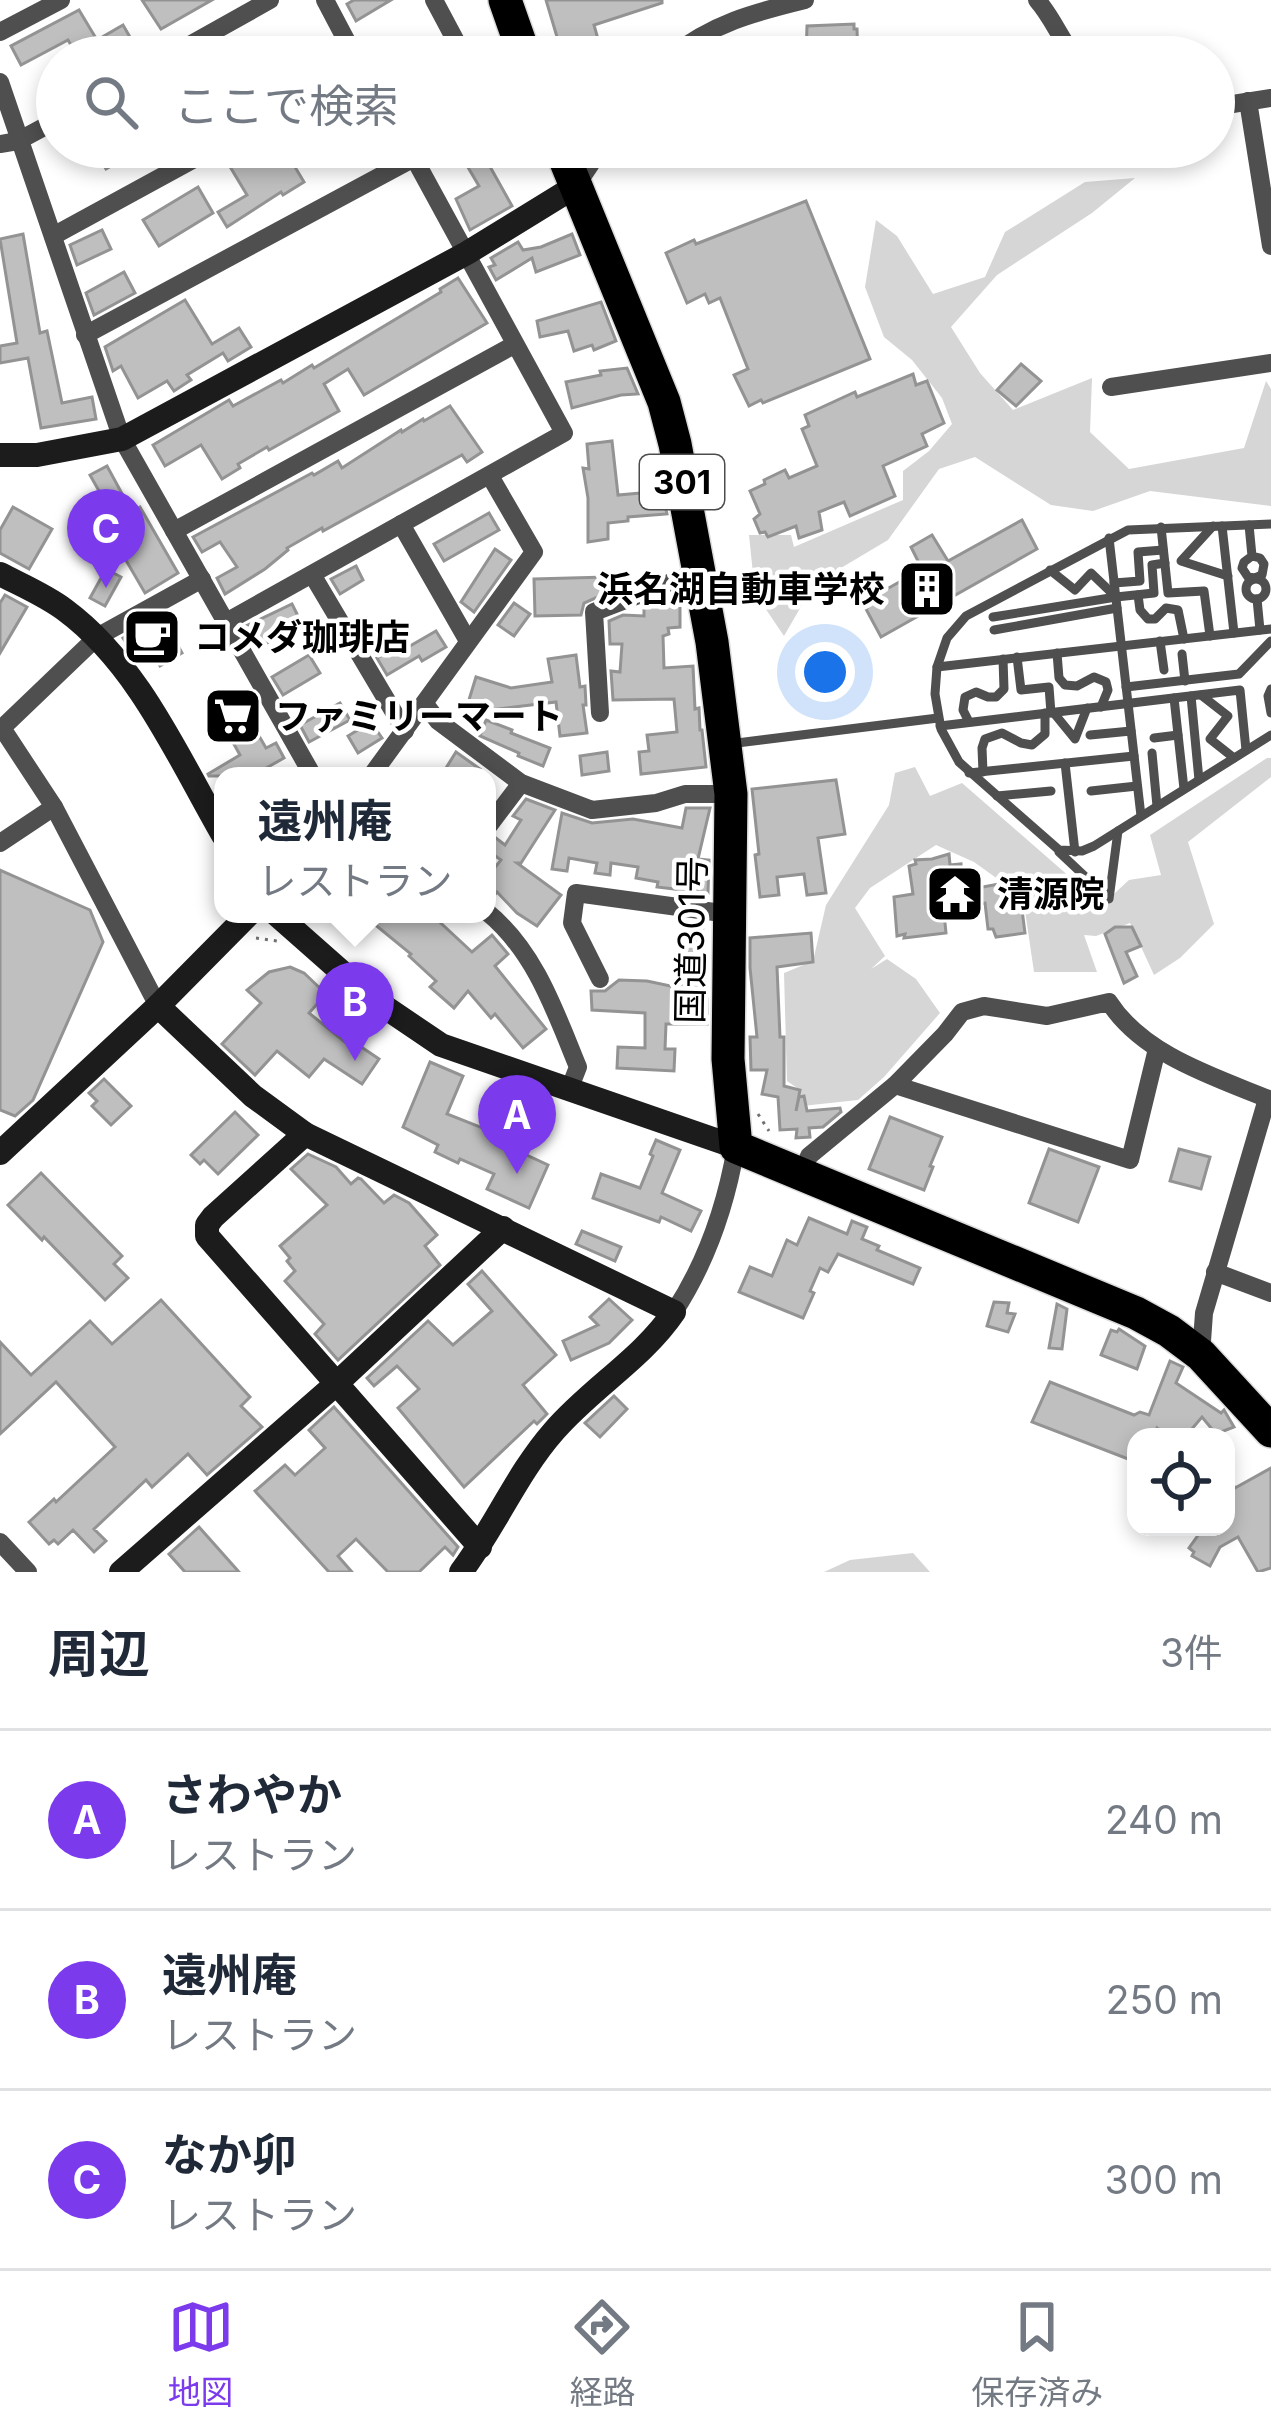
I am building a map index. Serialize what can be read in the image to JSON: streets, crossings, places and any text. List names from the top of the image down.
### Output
{
  "streets": {
    "highway": ["301", "国道301号"]
  },
  "places": {
    "building": ["浜名湖自動車学校"],
    "cafe": ["コメダ珈琲店"],
    "supermarket": ["ファミリーマート"],
    "temple": ["清源院"]
  },
  "page": {
    "search": "ここで検索",
    "pins": ["C", "B", "A"],
    "popup": ["遠州庵", "レストラン"],
    "heading": ["周辺", "3件"],
    "list": [
      {
        "mark": "A",
        "name": "さわやか",
        "note": "レストラン",
        "value": "240 m"
      },
      {
        "mark": "B",
        "name": "遠州庵",
        "note": "レストラン",
        "value": "250 m"
      },
      {
        "mark": "C",
        "name": "なか卯",
        "note": "レストラン",
        "value": "300 m"
      }
    ],
    "nav": ["地図", "経路", "保存済み"]
  }
}
